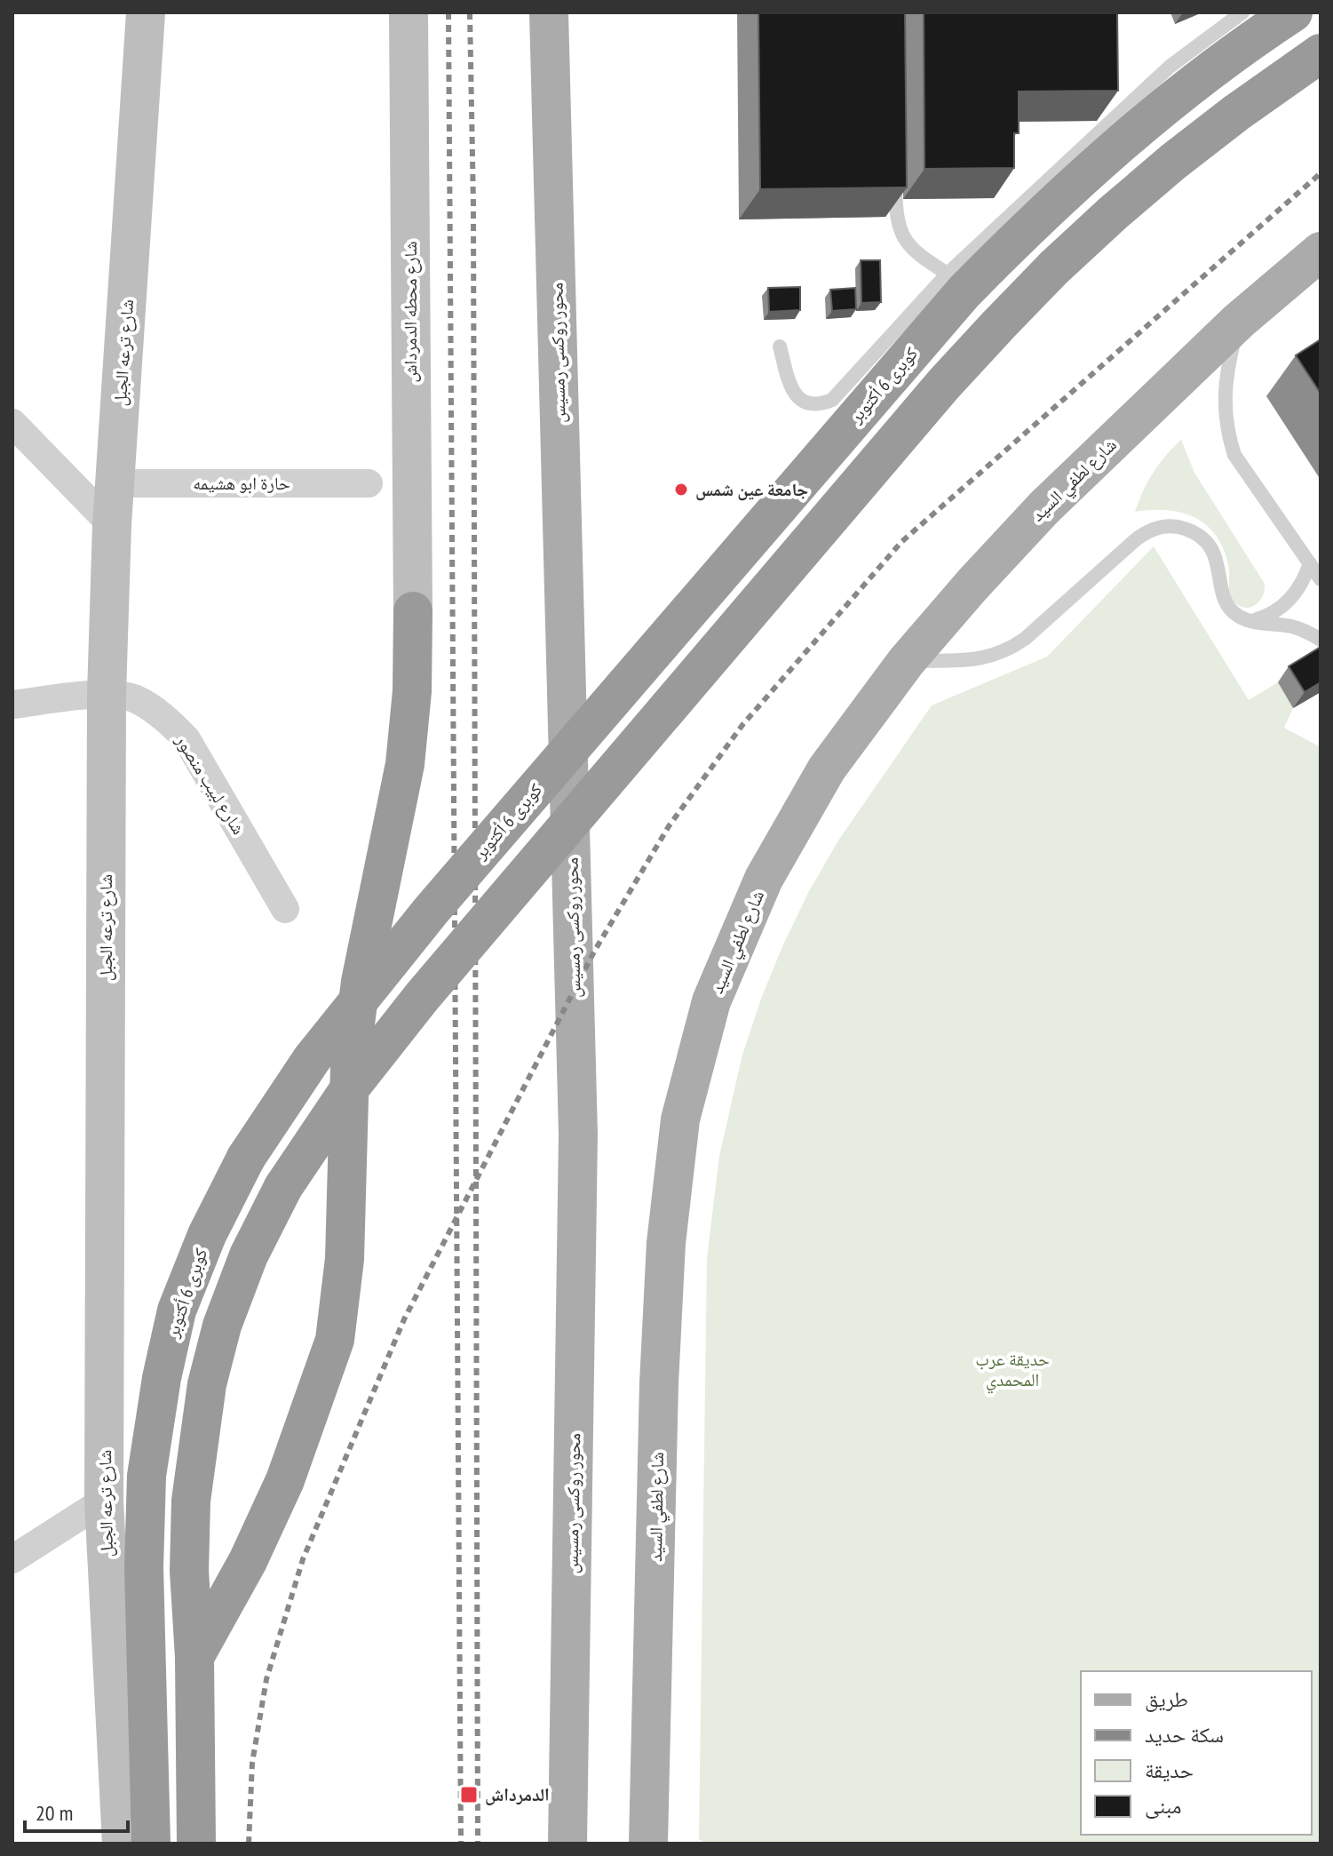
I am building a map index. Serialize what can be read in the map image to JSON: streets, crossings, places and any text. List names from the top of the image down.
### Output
{
  "streets": {
    "highway": ["كوبرى 6 أكتوبر"],
    "main road": [
      "شارع محطه الدمرداش",
      "شارع ترعه الجبل",
      "محور روكسى رمسيس",
      "شارع لطفي السيد"
    ],
    "street": ["حارة ابو هشيمه", "شارع لبيب منصور"]
  },
  "crossings": [
    ["شارع ترعه الجبل", "حارة ابو هشيمه"],
    ["شارع ترعه الجبل", "شارع لبيب منصور"]
  ],
  "parks": ["حديقة عرب المحمدي"],
  "places": {
    "other": ["جامعة عين شمس"],
    "transit": ["الدمرداش"]
  },
  "legend": [
    "طريق",
    "سكة حديد",
    "حديقة",
    "مبنى"
  ],
  "scale_bar": "20 m"
}
